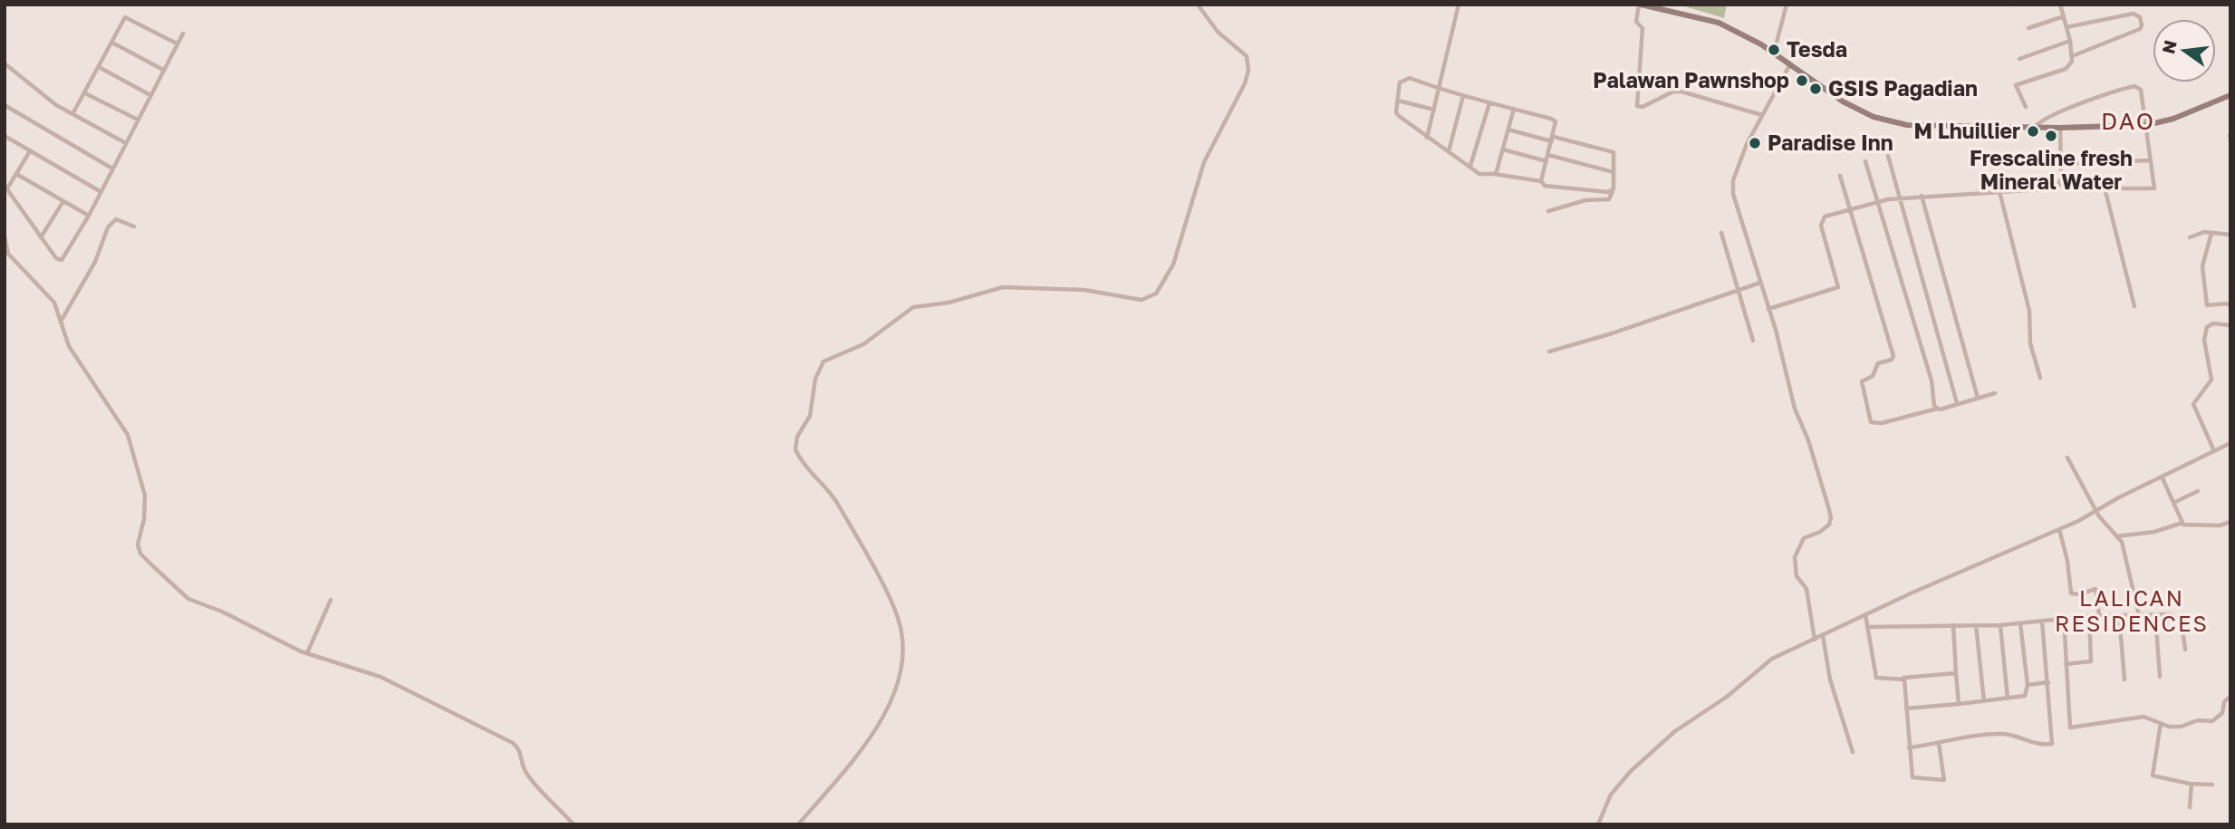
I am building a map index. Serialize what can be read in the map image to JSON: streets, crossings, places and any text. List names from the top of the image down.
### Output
{
  "districts": ["DAO", "LALICAN RESIDENCES"],
  "places": [
    "Tesda",
    "Palawan Pawnshop",
    "GSIS Pagadian",
    "M Lhuillier",
    "Frescaline fresh Mineral Water",
    "Paradise Inn"
  ],
  "north": "left"
}
